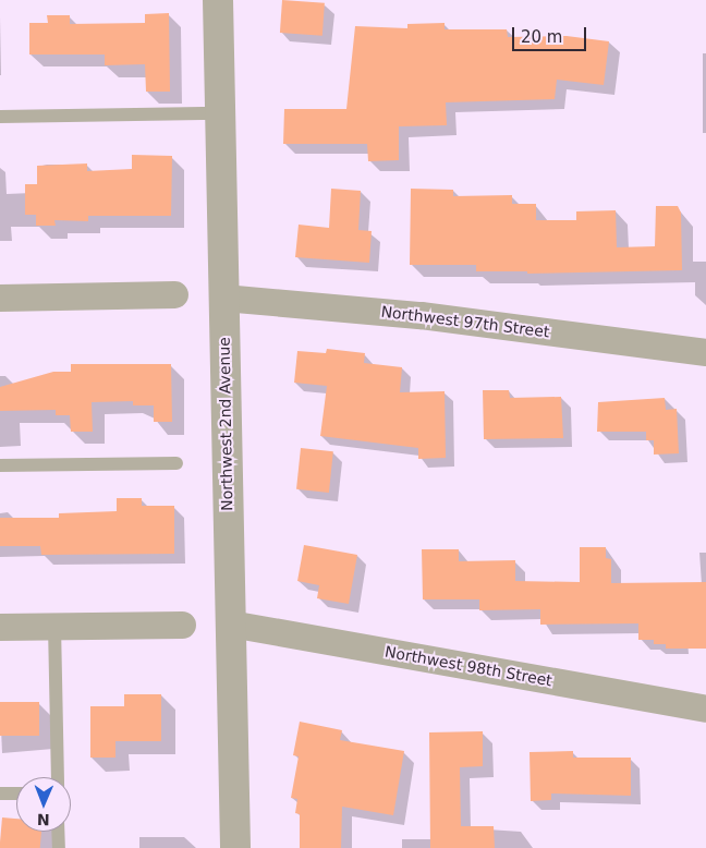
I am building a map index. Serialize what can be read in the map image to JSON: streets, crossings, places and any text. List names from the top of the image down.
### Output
{
  "streets": {
    "street": ["Northwest 97th Street", "Northwest 2nd Avenue", "Northwest 98th Street"]
  },
  "crossings": [
    ["Northwest 97th Street", "Northwest 2nd Avenue"],
    ["Northwest 2nd Avenue", "Northwest 98th Street"]
  ],
  "scale_bar": "20 m",
  "north": "bottom"
}
